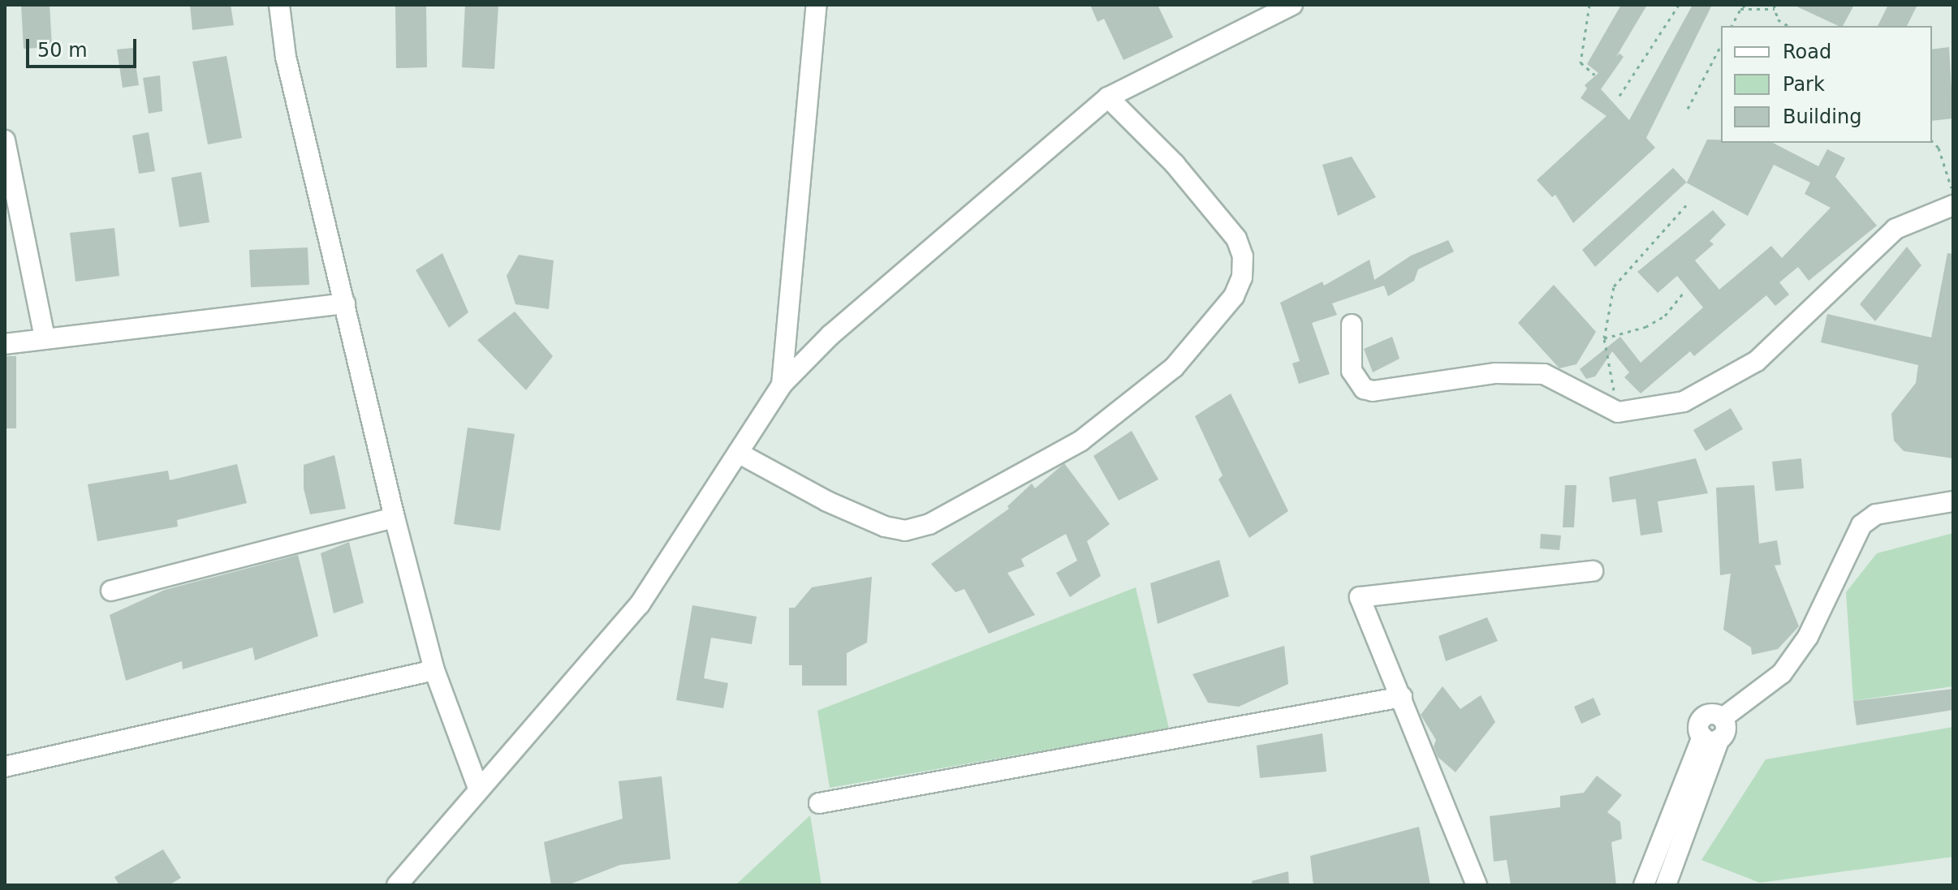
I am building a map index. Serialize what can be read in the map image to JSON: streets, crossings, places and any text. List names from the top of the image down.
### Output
{
  "legend": ["Road", "Park", "Building"],
  "scale_bar": "50 m"
}
